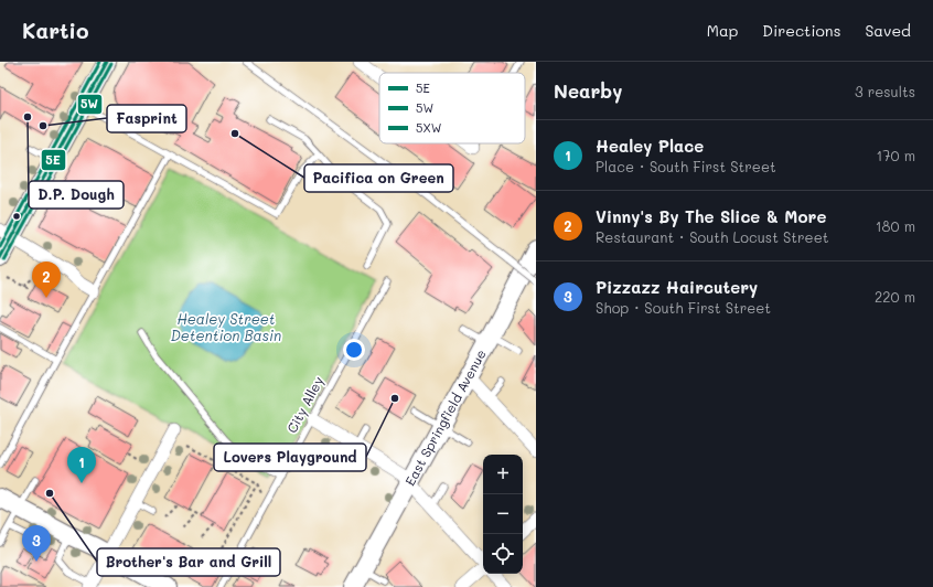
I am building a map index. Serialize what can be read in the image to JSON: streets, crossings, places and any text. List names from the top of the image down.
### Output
{
  "streets": {
    "street": ["East Springfield Avenue"],
    "lane": ["City Alley"]
  },
  "water": ["Healey Street Detention Basin"],
  "places": [
    "D.P. Dough",
    "Fasprint",
    "Pacifica on Green",
    "Lovers Playground",
    "Brother's Bar and Grill"
  ],
  "lines": ["transit line 5E", "transit line 5XW", "transit line 5W"],
  "legend": ["5E", "5W", "5XW"],
  "page": {
    "header": "Kartio",
    "nav": ["Map", "Directions", "Saved"],
    "heading": ["Nearby", "3 results"],
    "list": [
      {
        "mark": "1",
        "name": "Healey Place",
        "note": "Place · South First Street",
        "value": "170 m"
      },
      {
        "mark": "2",
        "name": "Vinny's By The Slice & More",
        "note": "Restaurant · South Locust Street",
        "value": "180 m"
      },
      {
        "mark": "3",
        "name": "Pizzazz Haircutery",
        "note": "Shop · South First Street",
        "value": "220 m"
      }
    ],
    "pins": ["2", "1", "3"],
    "map_buttons": ["+", "−"]
  }
}
